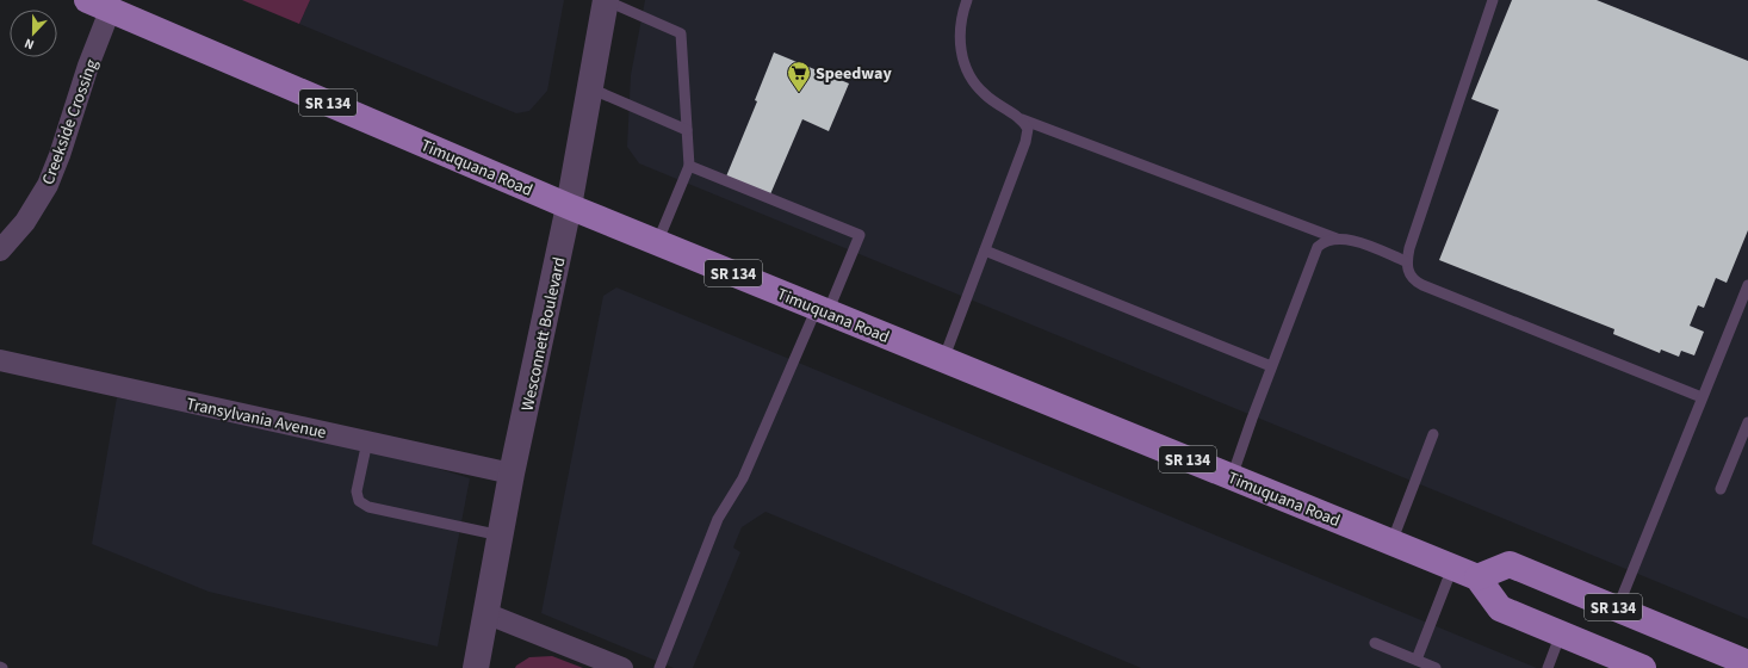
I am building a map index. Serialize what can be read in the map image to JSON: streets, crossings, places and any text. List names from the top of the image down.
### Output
{
  "streets": {
    "main road": ["SR 134", "Timuquana Road"],
    "street": ["Creekside Crossing", "Wesconnett Boulevard", "Transylvania Avenue"]
  },
  "crossings": [
    ["SR 134", "Timuquana Road"],
    ["Creekside Crossing", "Timuquana Road"],
    ["Timuquana Road", "Wesconnett Boulevard"],
    ["Wesconnett Boulevard", "Transylvania Avenue"]
  ],
  "places": {
    "supermarket": ["Speedway"]
  },
  "north": "bottom"
}
